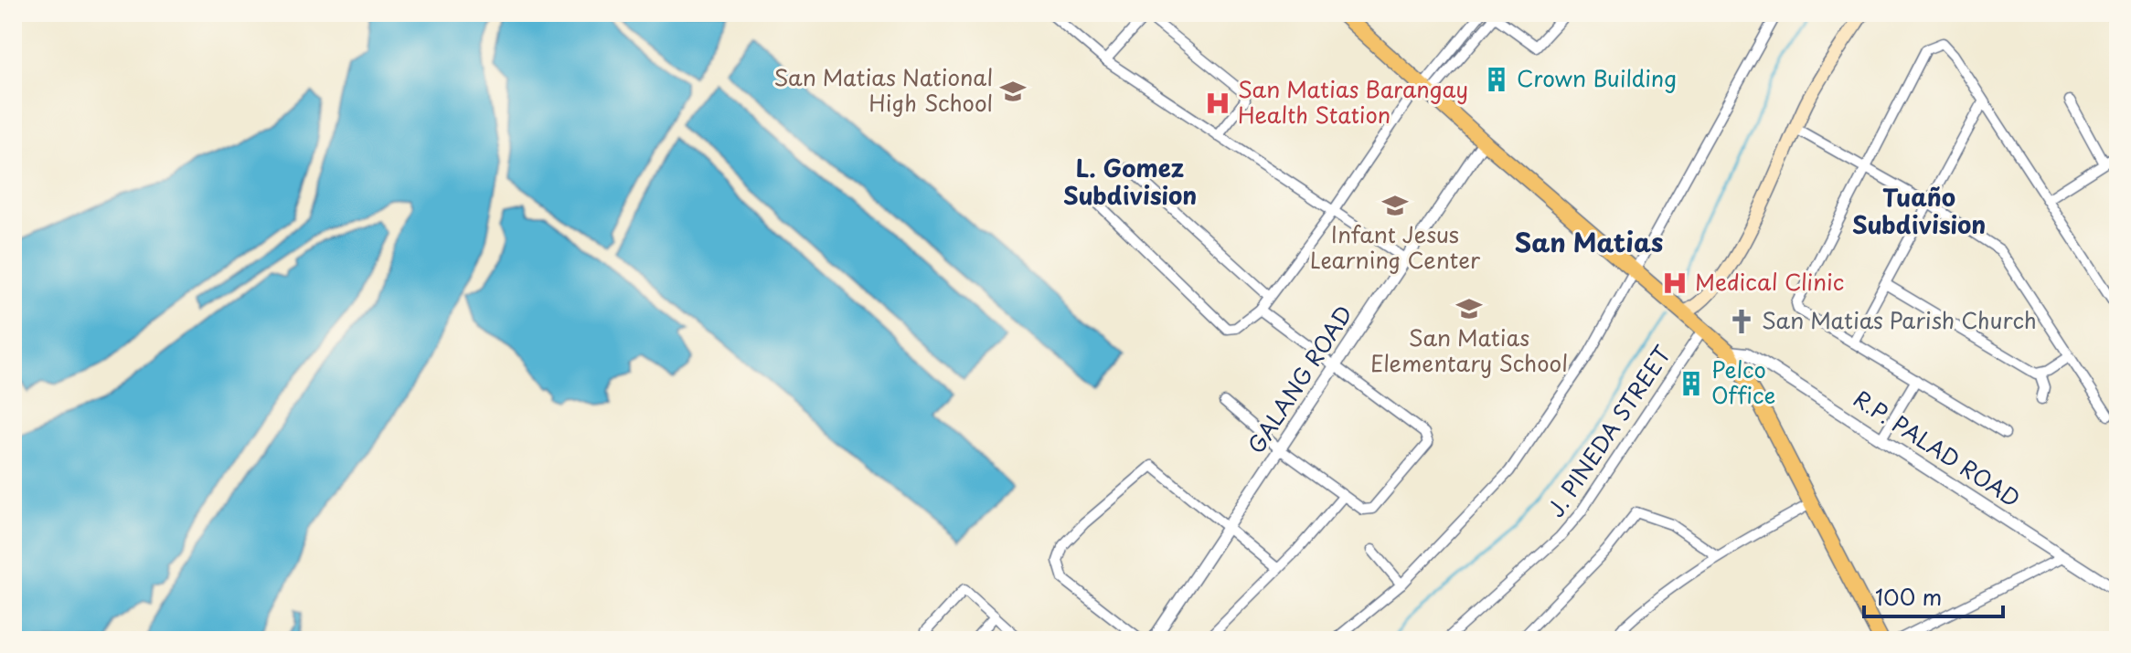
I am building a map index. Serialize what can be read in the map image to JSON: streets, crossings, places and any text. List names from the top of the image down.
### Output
{
  "streets": {
    "street": ["GALANG ROAD", "J. PINEDA STREET", "R.P. PALAD ROAD"]
  },
  "districts": ["L. Gomez Subdivision", "Tuaño Subdivision", "San Matias"],
  "places": {
    "building": ["Crown Building", "Pelco Office"],
    "school or university": ["San Matias National High School", "Infant Jesus Learning Center", "San Matias Elementary School"],
    "hospital": ["San Matias Barangay Health Station", "Medical Clinic"],
    "church": ["San Matias Parish Church"]
  },
  "scale_bar": "100 m"
}
